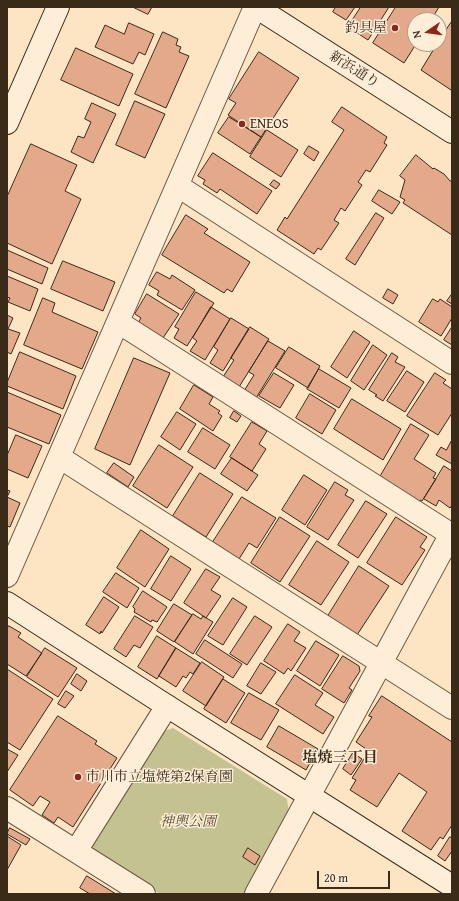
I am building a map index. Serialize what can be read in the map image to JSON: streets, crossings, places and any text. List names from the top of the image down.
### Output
{
  "streets": {
    "street": ["新浜通り"]
  },
  "districts": ["塩焼三丁目"],
  "parks": ["神輿公園"],
  "places": ["釣具屋", "ENEOS", "市川市立塩焼第2保育園"],
  "scale_bar": "20 m",
  "north": "left"
}
